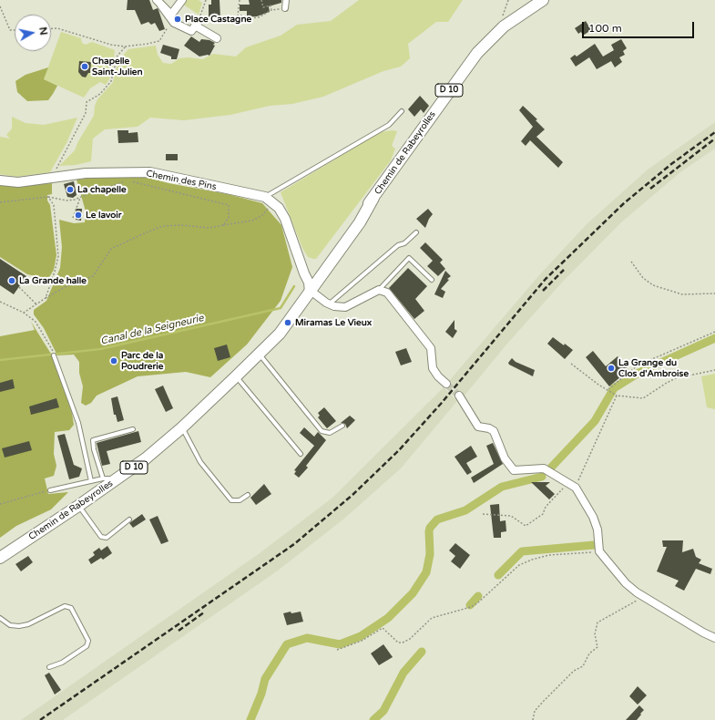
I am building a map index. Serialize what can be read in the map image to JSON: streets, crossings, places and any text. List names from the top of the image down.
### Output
{
  "streets": {
    "main road": ["D 10", "Chemin de Rabeyrolles"],
    "street": ["Chemin des Pins"]
  },
  "crossings": [
    ["Chemin de Rabeyrolles", "Chemin des Pins"]
  ],
  "water": ["Canal de la Seigneurie"],
  "places": [
    "Place Castagne",
    "Chapelle Saint-Julien",
    "La chapelle",
    "Le lavoir",
    "La Grande halle",
    "Miramas Le Vieux",
    "Parc de la Poudrerie",
    "La Grange du Clos d'Ambroise"
  ],
  "scale_bar": "100 m",
  "north": "right"
}
